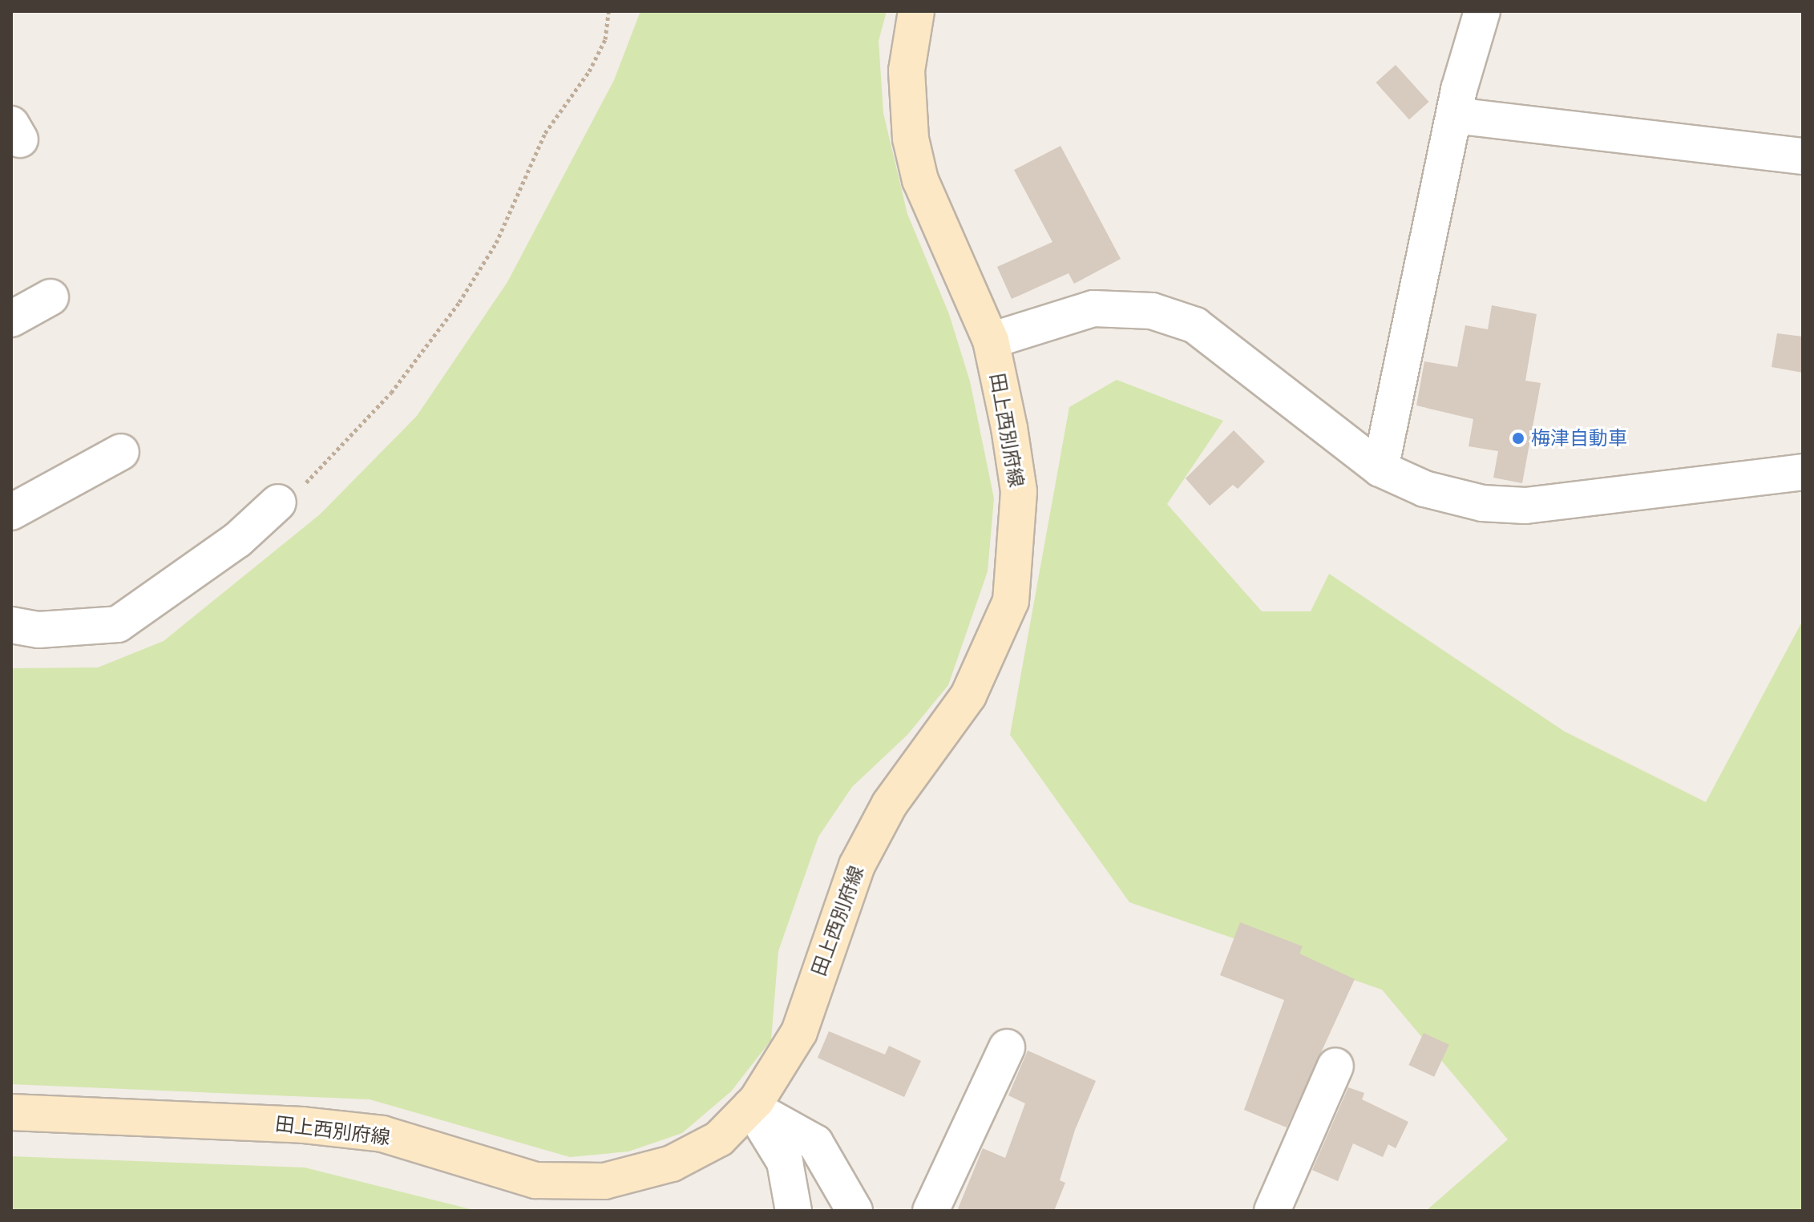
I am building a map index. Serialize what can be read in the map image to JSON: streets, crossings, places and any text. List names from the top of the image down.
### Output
{
  "streets": {
    "street": ["田上西別府線"]
  },
  "places": ["梅津自動車"]
}
